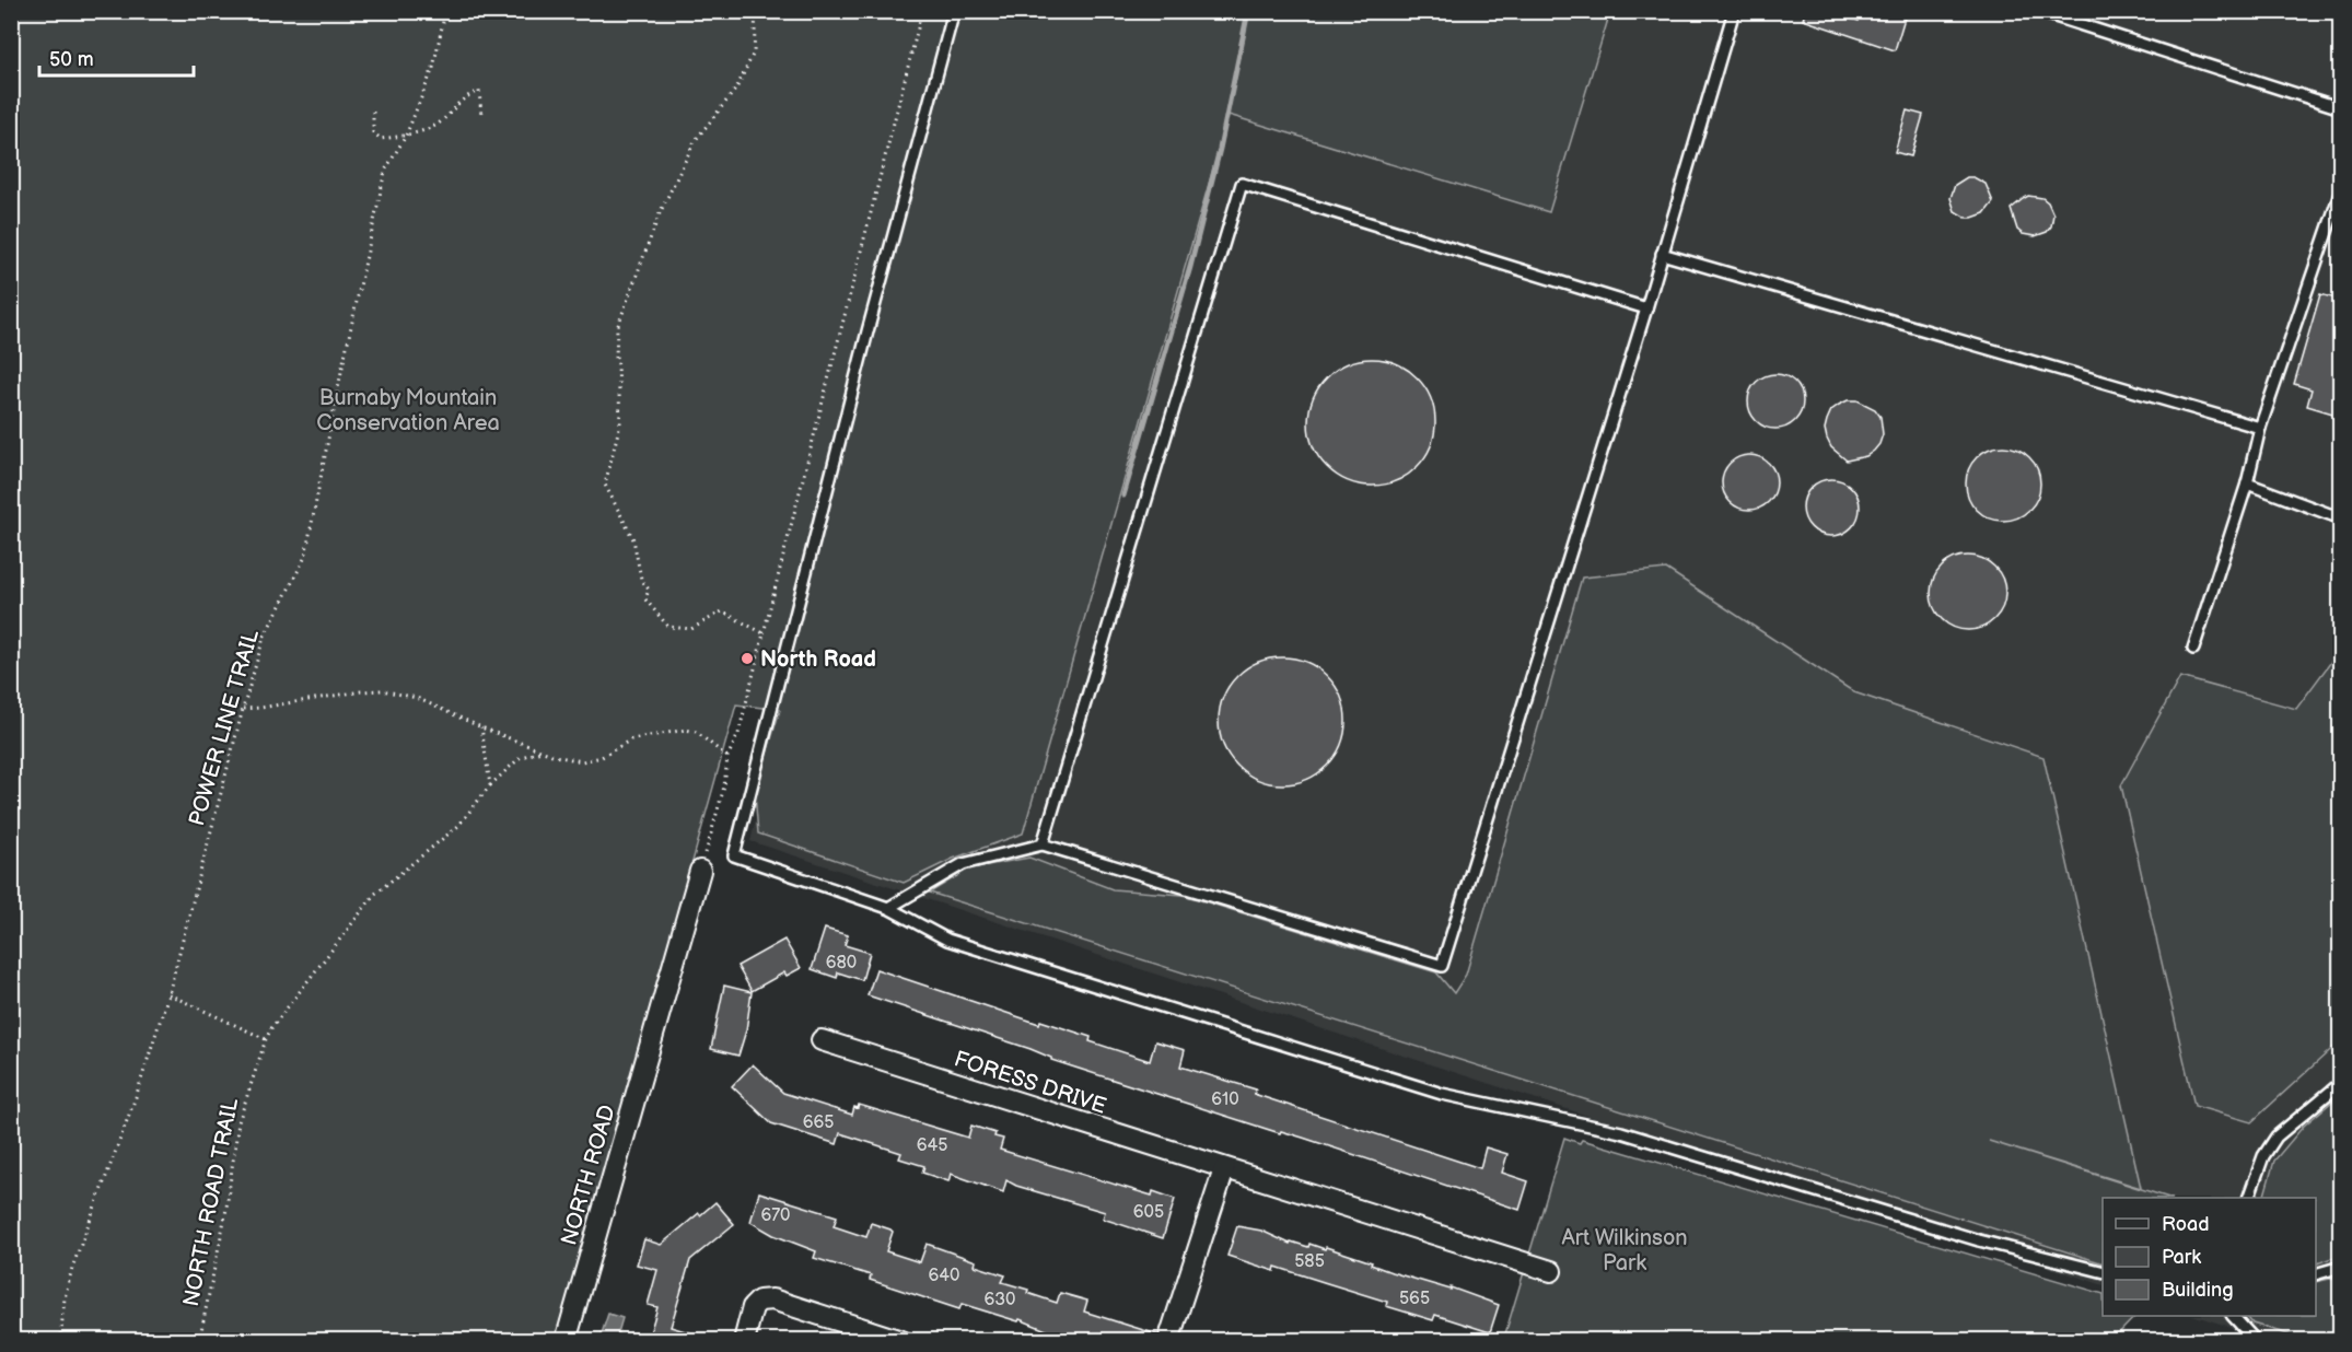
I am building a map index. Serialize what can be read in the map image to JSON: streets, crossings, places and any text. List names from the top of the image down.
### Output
{
  "streets": {
    "street": ["FORESS DRIVE", "NORTH ROAD"],
    "path": ["POWER LINE TRAIL", "NORTH ROAD TRAIL"]
  },
  "parks": ["Burnaby Mountain Conservation Area", "Art Wilkinson Park"],
  "places": ["North Road"],
  "house_numbers": [
    "680",
    "610",
    "665",
    "645",
    "605",
    "670",
    "585",
    "640",
    "565",
    "630"
  ],
  "legend": ["Road", "Park", "Building"],
  "scale_bar": "50 m"
}
